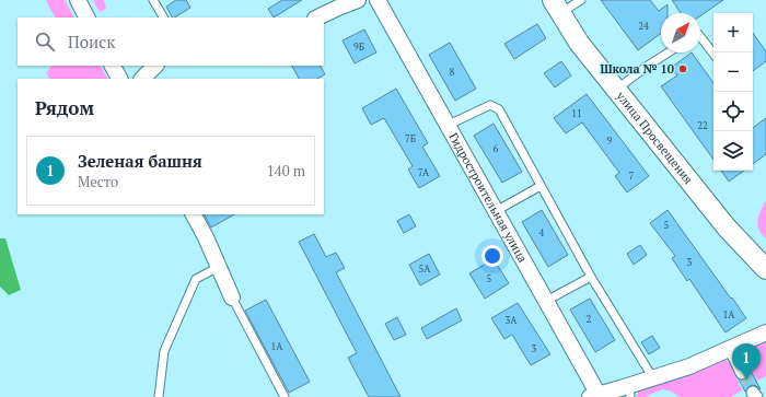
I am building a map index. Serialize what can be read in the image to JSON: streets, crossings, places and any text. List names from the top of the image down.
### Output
{
  "streets": {
    "street": ["улица Просвещения", "Гидростроительная улица"]
  },
  "places": ["Школа № 10"],
  "house_numbers": [
    "24",
    "9Б",
    "8",
    "11",
    "22",
    "7Б",
    "9",
    "6",
    "7А",
    "7",
    "5",
    "4",
    "3",
    "5А",
    "5",
    "1А",
    "2",
    "3А",
    "1А",
    "3"
  ],
  "north": "top right",
  "page": {
    "map_buttons": ["+", "−"],
    "search": "Поиск",
    "heading": "Рядом",
    "list": [
      {
        "mark": "1",
        "name": "Зеленая башня",
        "note": "Место",
        "value": "140 m"
      }
    ],
    "pins": "1"
  }
}
